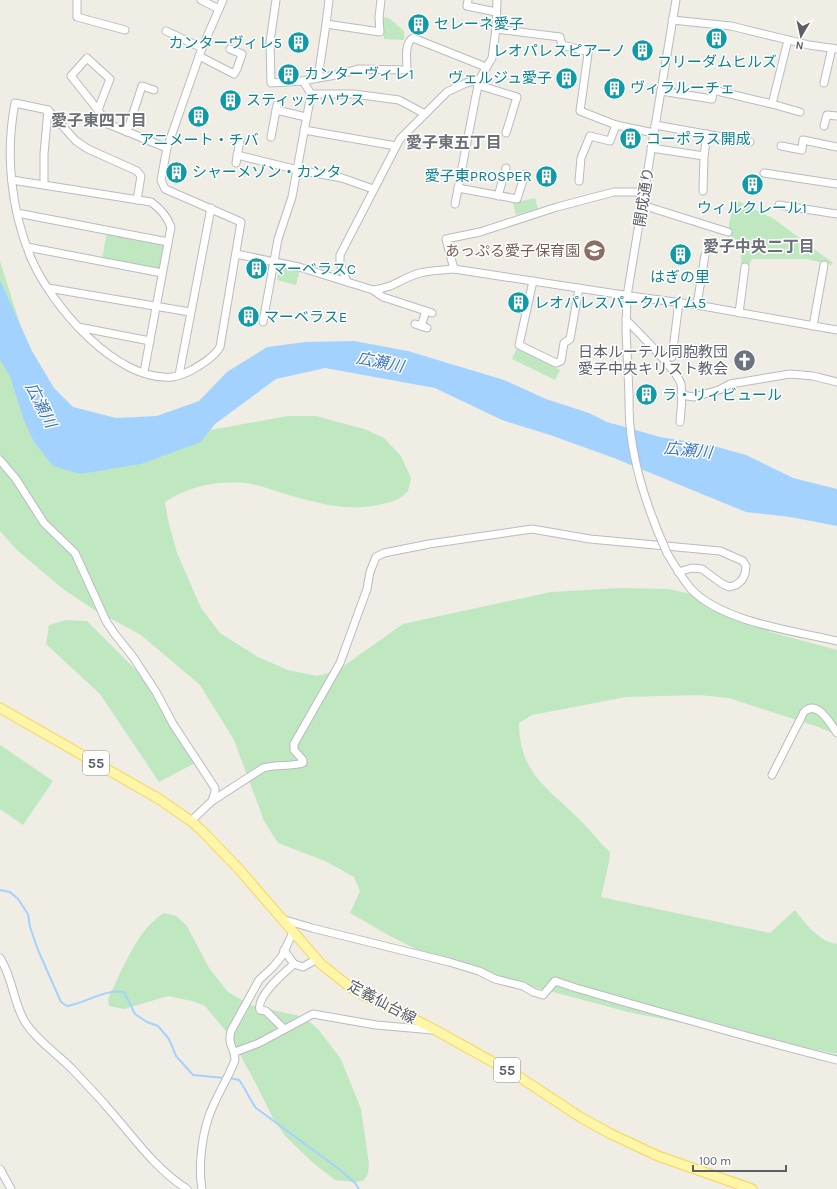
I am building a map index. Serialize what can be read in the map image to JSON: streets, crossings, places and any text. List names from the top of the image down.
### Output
{
  "streets": {
    "main road": ["55", "定義仙台線"],
    "street": ["開成通り"]
  },
  "districts": ["愛子東四丁目", "愛子東五丁目", "愛子中央二丁目"],
  "water": ["広瀬川"],
  "places": {
    "building": [
      "セレーネ愛子",
      "フリーダムヒルズ",
      "カンターヴィレ5",
      "レオパレスピアーノ",
      "カンターヴィレ1",
      "ヴェルジュ愛子",
      "ヴィラルーチェ",
      "スティッチハウス",
      "アニメート・チバ",
      "コーポラス開成",
      "シャーメゾン・カンタ",
      "愛子東PROSPER",
      "ウィルクレール1",
      "はぎの里",
      "マーベラスC",
      "レオパレスパークハイム5",
      "マーベラスE",
      "ラ・リィビュール"
    ],
    "school or university": ["あっぷる愛子保育園"],
    "church": ["日本ルーテル同胞教団 愛子中央キリスト教会"]
  },
  "scale_bar": "100 m",
  "north": "bottom"
}
